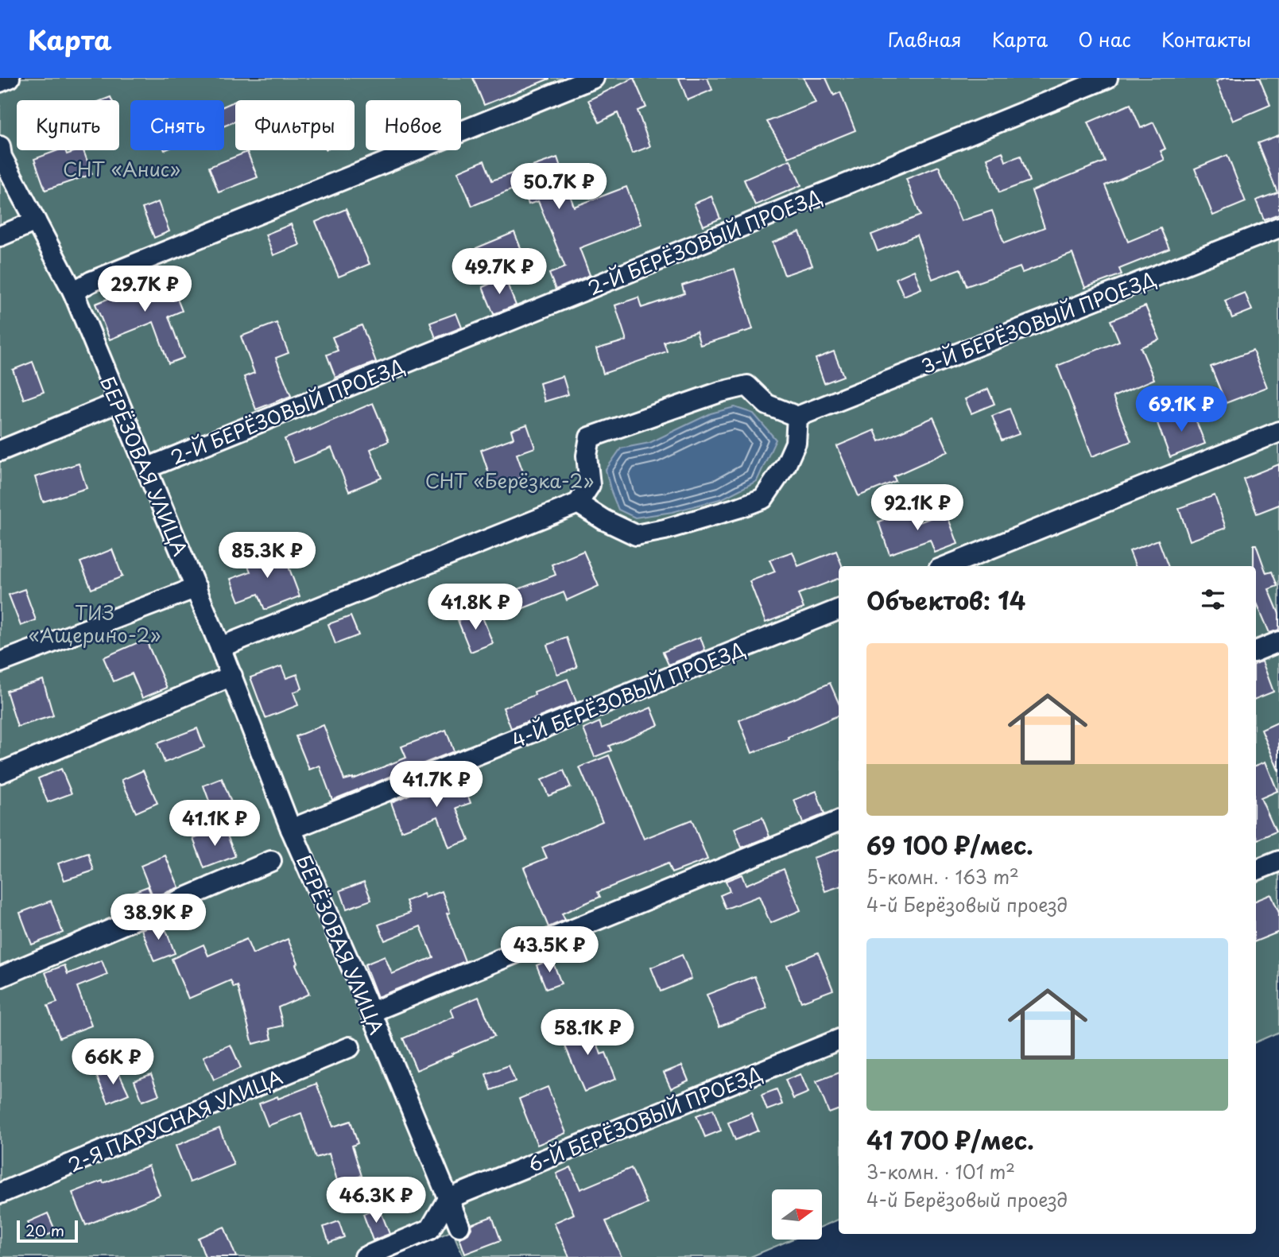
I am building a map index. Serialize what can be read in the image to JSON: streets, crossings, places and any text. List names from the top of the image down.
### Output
{
  "streets": {
    "street": [
      "2-Й БЕРЁЗОВЫЙ ПРОЕЗД",
      "3-Й БЕРЁЗОВЫЙ ПРОЕЗД",
      "БЕРЁЗОВАЯ УЛИЦА",
      "4-Й БЕРЁЗОВЫЙ ПРОЕЗД",
      "6-Й БЕРЁЗОВЫЙ ПРОЕЗД",
      "2-Я ПАРУСНАЯ УЛИЦА"
    ]
  },
  "crossings": [
    ["2-Й БЕРЁЗОВЫЙ ПРОЕЗД", "БЕРЁЗОВАЯ УЛИЦА"],
    ["БЕРЁЗОВАЯ УЛИЦА", "4-Й БЕРЁЗОВЫЙ ПРОЕЗД"],
    ["БЕРЁЗОВАЯ УЛИЦА", "6-Й БЕРЁЗОВЫЙ ПРОЕЗД"]
  ],
  "parks": ["СНТ «Анис»", "СНТ «Берёзка-2»", "ТИЗ «Ащерино-2»"],
  "scale_bar": "20 m",
  "north": "right",
  "page": {
    "header": "Карта",
    "nav": [
      "Главная",
      "Карта",
      "О нас",
      "Контакты"
    ],
    "chip": [
      "Купить",
      "Снять",
      "Фильтры",
      "Новое"
    ],
    "price": [
      "50.7K ₽",
      "49.7K ₽",
      "29.7K ₽",
      "69.1K ₽",
      "92.1K ₽",
      "85.3K ₽",
      "41.8K ₽",
      "41.7K ₽",
      "41.1K ₽",
      "38.9K ₽",
      "43.5K ₽",
      "58.1K ₽",
      "66K ₽",
      "46.3K ₽"
    ],
    "heading": "Объектов: 14",
    "list": [
      {
        "name": "69 100 ₽/мес.",
        "note": "5-комн. · 163 m² · 4-й Берёзовый проезд"
      },
      {
        "name": "41 700 ₽/мес.",
        "note": "3-комн. · 101 m² · 4-й Берёзовый проезд"
      }
    ],
    "scale": "20 m"
  }
}
